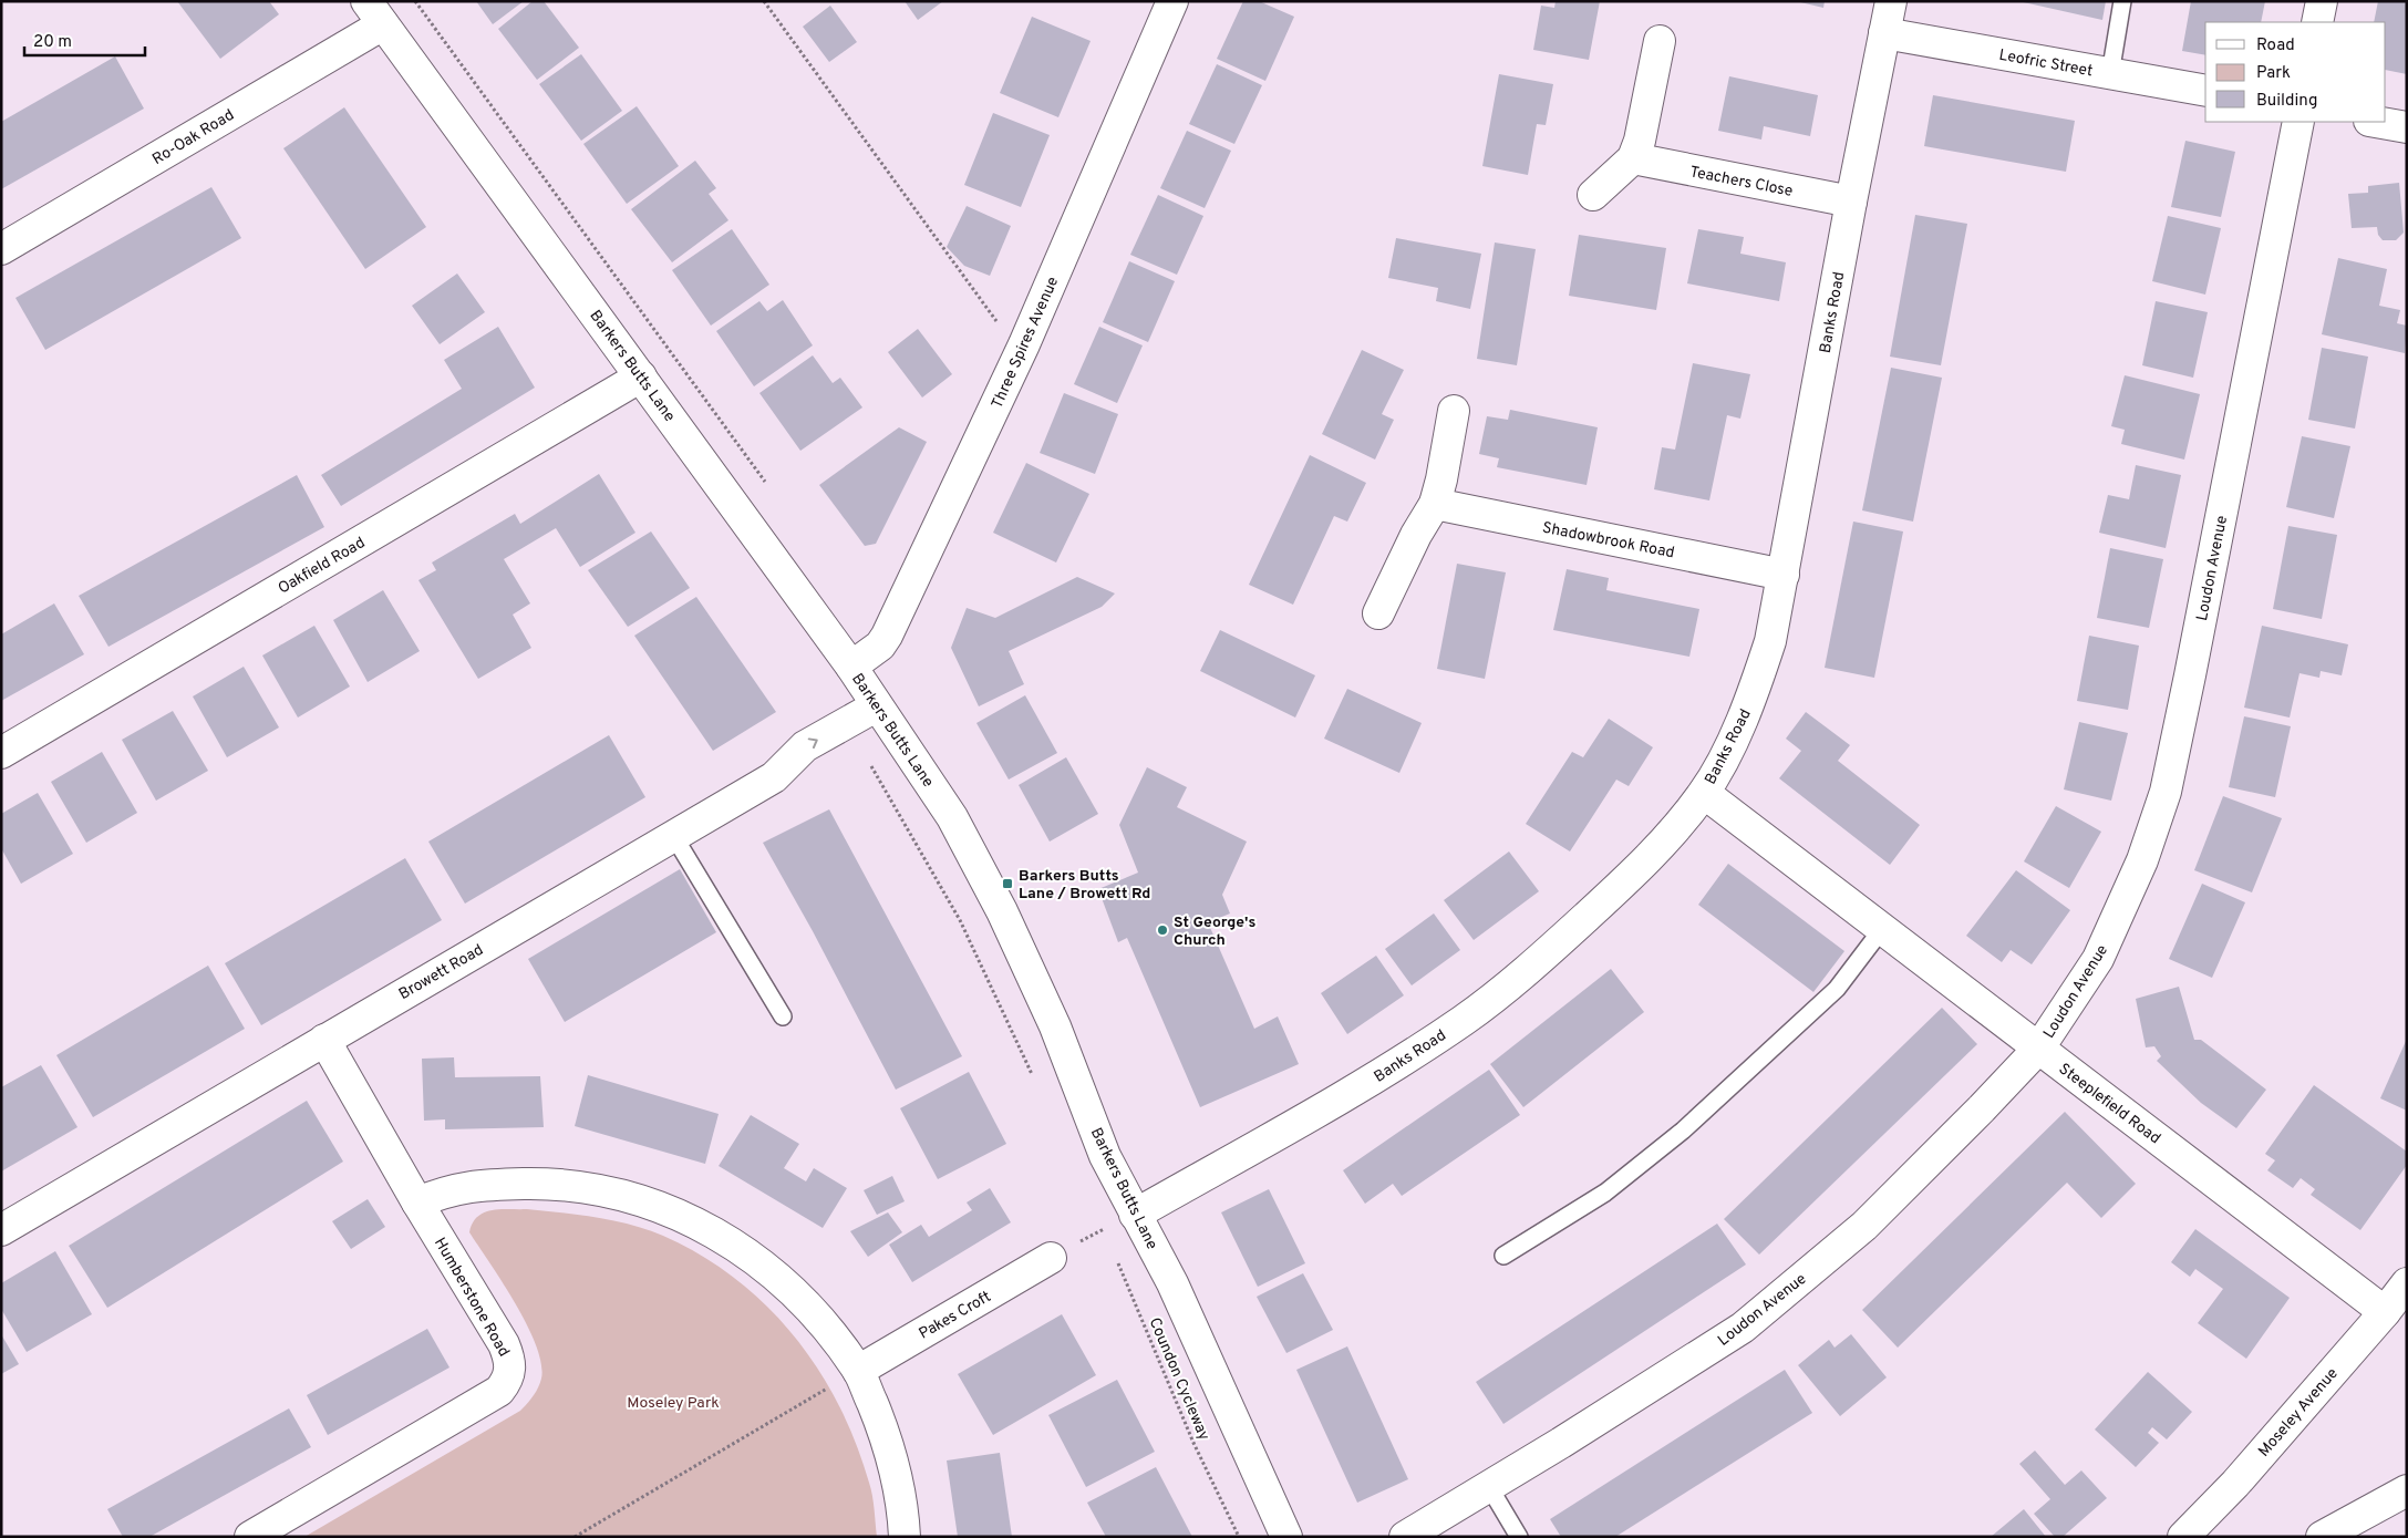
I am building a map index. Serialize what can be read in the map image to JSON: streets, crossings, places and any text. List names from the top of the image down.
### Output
{
  "streets": {
    "street": [
      "Leofric Street",
      "Ro-Oak Road",
      "Teachers Close",
      "Banks Road",
      "Three Spires Avenue",
      "Barkers Butts Lane",
      "Shadowbrook Road",
      "Oakfield Road",
      "Loudon Avenue",
      "Browett Road",
      "Steeplefield Road",
      "Humberstone Road",
      "Pakes Croft",
      "Moseley Avenue"
    ],
    "path": ["Coundon Cycleway"]
  },
  "crossings": [
    ["Leofric Street", "Banks Road"],
    ["Ro-Oak Road", "Barkers Butts Lane"],
    ["Teachers Close", "Banks Road"],
    ["Banks Road", "Barkers Butts Lane"],
    ["Banks Road", "Shadowbrook Road"],
    ["Banks Road", "Steeplefield Road"],
    ["Three Spires Avenue", "Barkers Butts Lane"],
    ["Barkers Butts Lane", "Oakfield Road"],
    ["Barkers Butts Lane", "Browett Road"],
    ["Loudon Avenue", "Steeplefield Road"],
    ["Browett Road", "Humberstone Road"],
    ["Steeplefield Road", "Moseley Avenue"]
  ],
  "parks": ["Moseley Park"],
  "places": {
    "transit": ["Barkers Butts Lane / Browett Rd"],
    "other": ["St George's Church"]
  },
  "legend": ["Road", "Park", "Building"],
  "scale_bar": "20 m"
}
